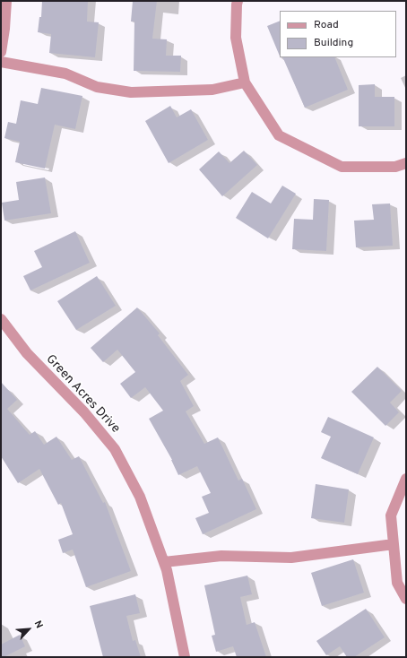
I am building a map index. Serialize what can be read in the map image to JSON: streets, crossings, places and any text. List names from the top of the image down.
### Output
{
  "streets": {
    "street": ["Green Acres Drive"]
  },
  "legend": ["Road", "Building"],
  "north": "top right"
}
